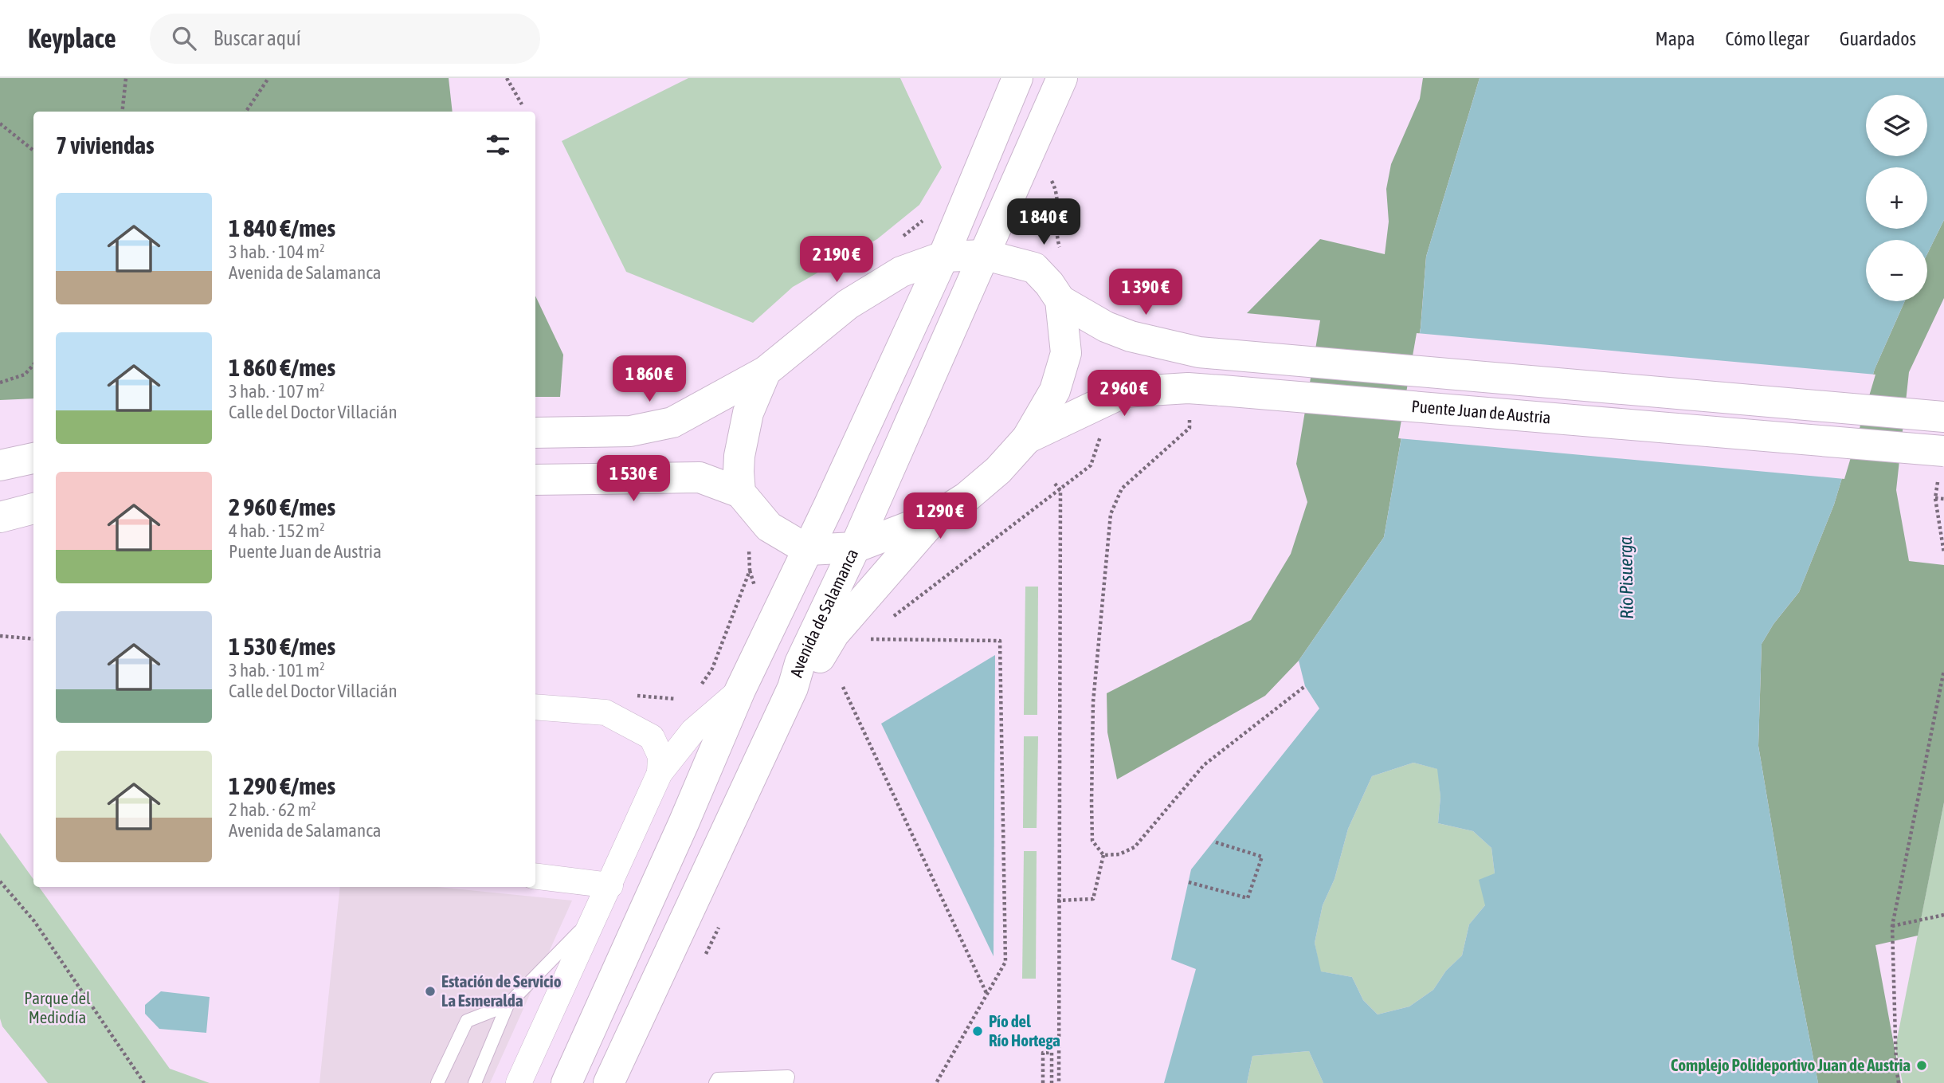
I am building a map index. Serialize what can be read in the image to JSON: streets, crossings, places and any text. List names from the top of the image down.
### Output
{
  "streets": {
    "main road": ["Puente Juan de Austria", "Avenida de Salamanca"]
  },
  "water": ["Río Pisuerga"],
  "parks": ["Parque del Mediodía"],
  "places": ["Estación de Servicio La Esmeralda", "Pío del Río Hortega", "Complejo Polideportivo Juan de Austria"],
  "page": {
    "header": "Keyplace",
    "search": "Buscar aquí",
    "nav": ["Mapa", "Cómo llegar", "Guardados"],
    "map_buttons": ["+", "−"],
    "heading": "7 viviendas",
    "list": [
      {
        "name": "1 840 €/mes",
        "note": "3 hab. · 104 m² · Avenida de Salamanca"
      },
      {
        "name": "1 860 €/mes",
        "note": "3 hab. · 107 m² · Calle del Doctor Villacián"
      },
      {
        "name": "2 960 €/mes",
        "note": "4 hab. · 152 m² · Puente Juan de Austria"
      },
      {
        "name": "1 530 €/mes",
        "note": "3 hab. · 101 m² · Calle del Doctor Villacián"
      },
      {
        "name": "1 290 €/mes",
        "note": "2 hab. · 62 m² · Avenida de Salamanca"
      }
    ],
    "price": [
      "1 840 €",
      "2 190 €",
      "1 390 €",
      "1 860 €",
      "2 960 €",
      "1 530 €",
      "1 290 €"
    ]
  }
}
